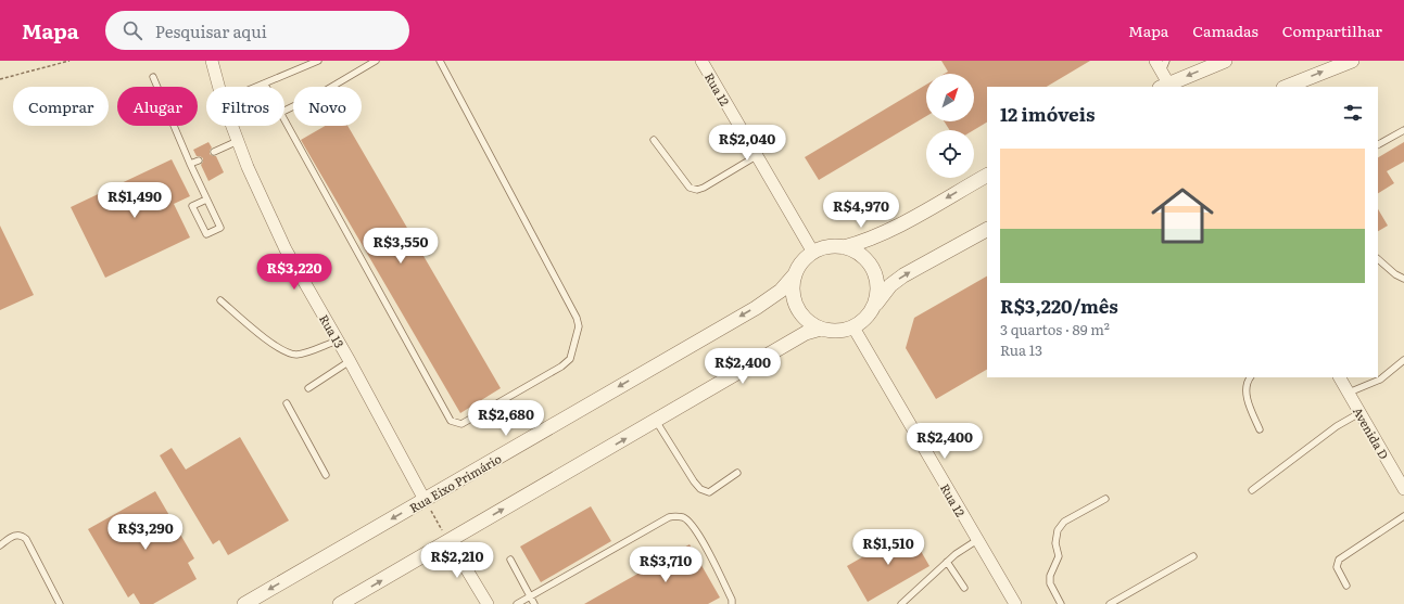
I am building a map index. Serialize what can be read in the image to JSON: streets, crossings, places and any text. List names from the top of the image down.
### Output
{
  "streets": {
    "street": [
      "Rua 12",
      "Rua 13",
      "Avenida D",
      "Rua Eixo Primário"
    ]
  },
  "crossings": [
    ["Rua 12", "Rua Eixo Primário"],
    ["Rua 13", "Rua Eixo Primário"]
  ],
  "north": "top right",
  "page": {
    "header": "Mapa",
    "search": "Pesquisar aqui",
    "nav": ["Mapa", "Camadas", "Compartilhar"],
    "chip": [
      "Comprar",
      "Alugar",
      "Filtros",
      "Novo"
    ],
    "heading": "12 imóveis",
    "price": [
      "R$2,040",
      "R$1,490",
      "R$4,970",
      "R$3,550",
      "R$3,220",
      "R$2,400",
      "R$2,680",
      "R$2,400",
      "R$3,290",
      "R$1,510",
      "R$2,210",
      "R$3,710"
    ],
    "list": [
      {
        "name": "R$3,220/mês",
        "note": "3 quartos · 89 m² · Rua 13"
      }
    ]
  }
}
